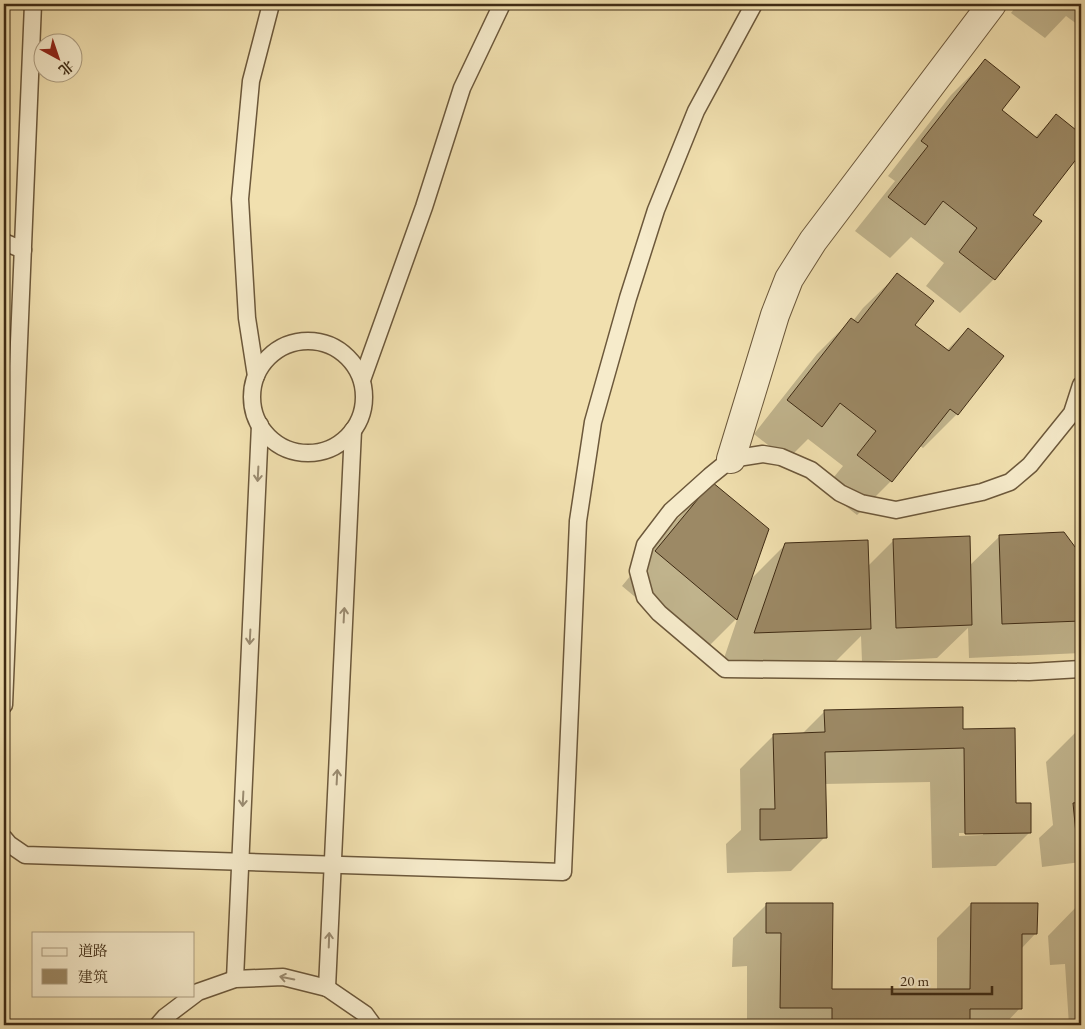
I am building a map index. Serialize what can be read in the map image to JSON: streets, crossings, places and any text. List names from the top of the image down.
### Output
{
  "legend": ["道路", "建筑"],
  "scale_bar": "20 m",
  "north": "bottom right"
}
